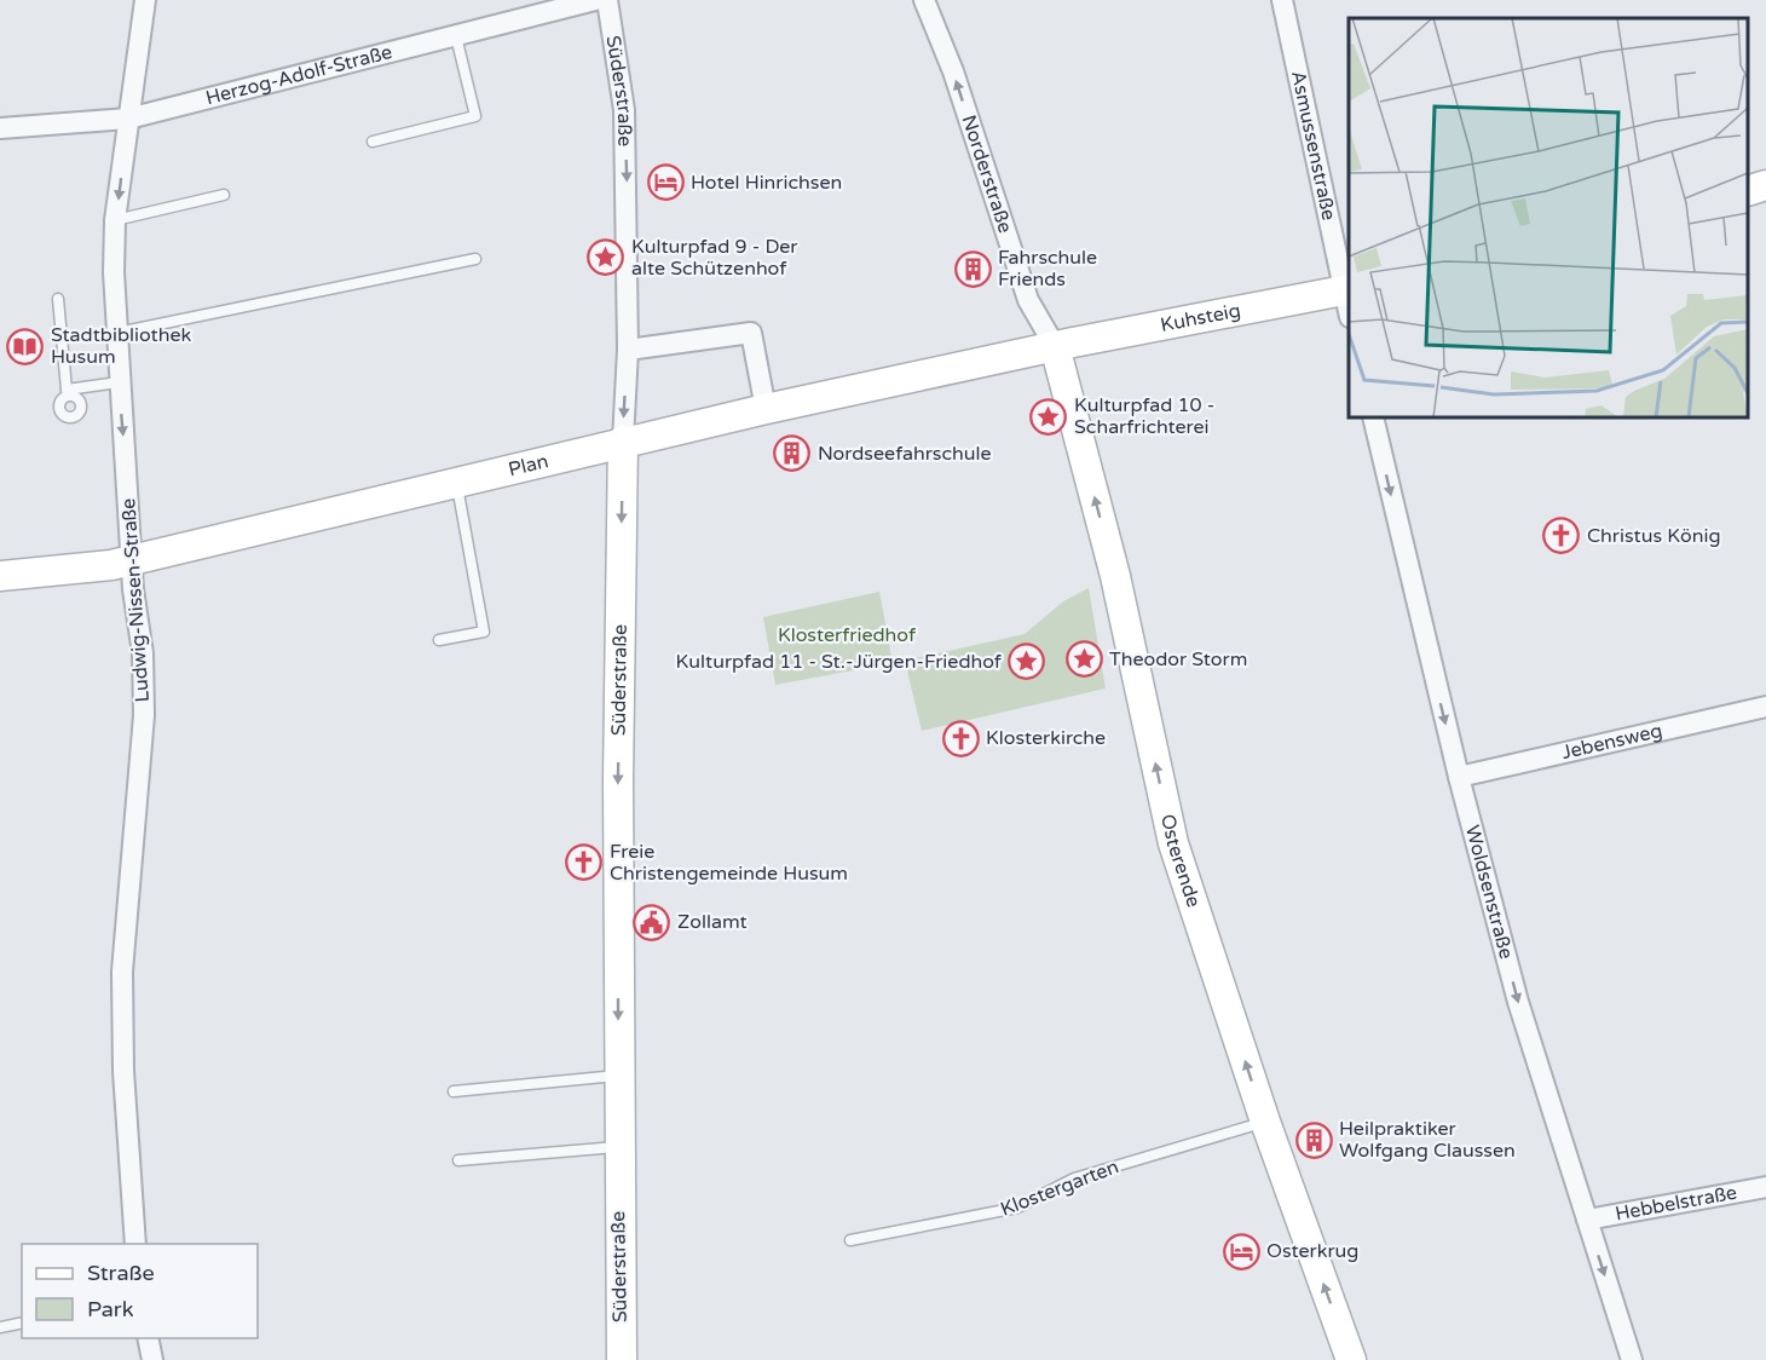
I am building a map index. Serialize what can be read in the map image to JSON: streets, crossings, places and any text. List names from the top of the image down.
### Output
{
  "streets": {
    "main road": [
      "Süderstraße",
      "Kuhsteig",
      "Plan",
      "Osterende"
    ],
    "street": [
      "Herzog-Adolf-Straße",
      "Asmussenstraße",
      "Norderstraße",
      "Ludwig-Nissen-Straße",
      "Jebensweg",
      "Woldsenstraße",
      "Hebbelstraße"
    ],
    "lane": ["Klostergarten"]
  },
  "crossings": [
    ["Herzog-Adolf-Straße", "Ludwig-Nissen-Straße"],
    ["Süderstraße", "Plan"],
    ["Asmussenstraße", "Kuhsteig"],
    ["Norderstraße", "Kuhsteig"],
    ["Norderstraße", "Plan"],
    ["Norderstraße", "Osterende"],
    ["Kuhsteig", "Plan"],
    ["Kuhsteig", "Osterende"],
    ["Plan", "Ludwig-Nissen-Straße"],
    ["Plan", "Osterende"],
    ["Jebensweg", "Woldsenstraße"],
    ["Osterende", "Klostergarten"],
    ["Woldsenstraße", "Hebbelstraße"]
  ],
  "one_way": [
    "Süderstraße",
    "Norderstraße",
    "Osterende",
    "Woldsenstraße"
  ],
  "parks": ["Klosterfriedhof"],
  "places": {
    "hotel": ["Hotel Hinrichsen", "Osterkrug"],
    "place": [
      "Kulturpfad 9 - Der alte Schützenhof",
      "Kulturpfad 10 - Scharfrichterei",
      "Theodor Storm",
      "Kulturpfad 11 - St.-Jürgen-Friedhof"
    ],
    "building": ["Fahrschule Friends", "Nordseefahrschule", "Heilpraktiker Wolfgang Claussen"],
    "library": ["Stadtbibliothek Husum"],
    "church": ["Christus König", "Klosterkirche", "Freie Christengemeinde Husum"],
    "public building": ["Zollamt"]
  },
  "legend": ["Straße", "Park"]
}
